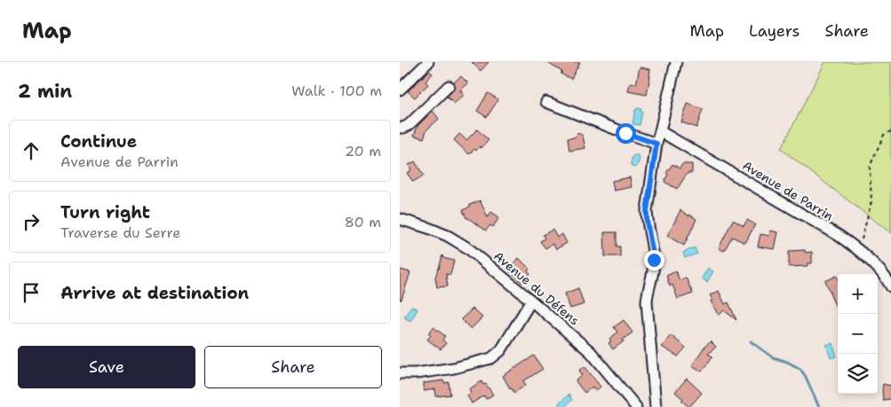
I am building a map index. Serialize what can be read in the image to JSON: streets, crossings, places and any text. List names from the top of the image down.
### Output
{
  "streets": {
    "street": ["Avenue de Parrin", "Avenue du Défens"]
  },
  "page": {
    "header": "Map",
    "nav": ["Map", "Layers", "Share"],
    "heading": ["2 min", "Walk · 100 m"],
    "list": [
      ["Continue", "Avenue de Parrin", "20 m"],
      ["Turn right", "Traverse du Serre", "80 m"],
      "Arrive at destination"
    ],
    "map_buttons": ["+", "−"],
    "buttons": ["Save", "Share"]
  }
}
